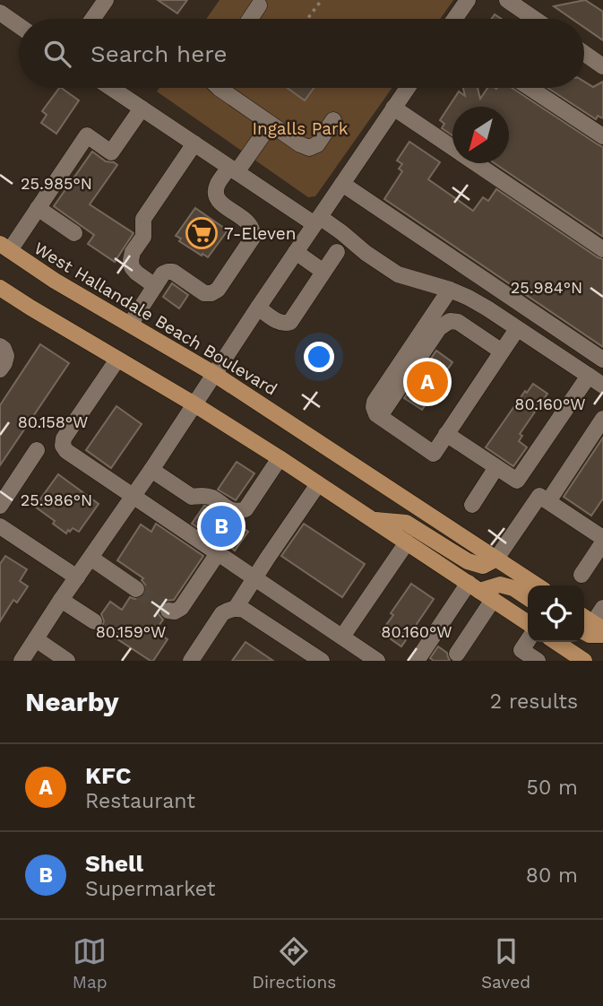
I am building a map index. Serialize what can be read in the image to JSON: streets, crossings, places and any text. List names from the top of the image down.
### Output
{
  "streets": {
    "main road": ["West Hallandale Beach Boulevard"]
  },
  "parks": ["Ingalls Park"],
  "places": {
    "supermarket": ["7-Eleven"]
  },
  "north": "bottom left",
  "page": {
    "search": "Search here",
    "pins": ["A", "B"],
    "heading": ["Nearby", "2 results"],
    "list": [
      {
        "mark": "A",
        "name": "KFC",
        "note": "Restaurant",
        "value": "50 m"
      },
      {
        "mark": "B",
        "name": "Shell",
        "note": "Supermarket",
        "value": "80 m"
      }
    ],
    "nav": ["Map", "Directions", "Saved"]
  },
  "coordinates": [
    "25.985°N",
    "25.984°N",
    "80.160°W",
    "80.158°W",
    "25.986°N",
    "80.159°W"
  ]
}
